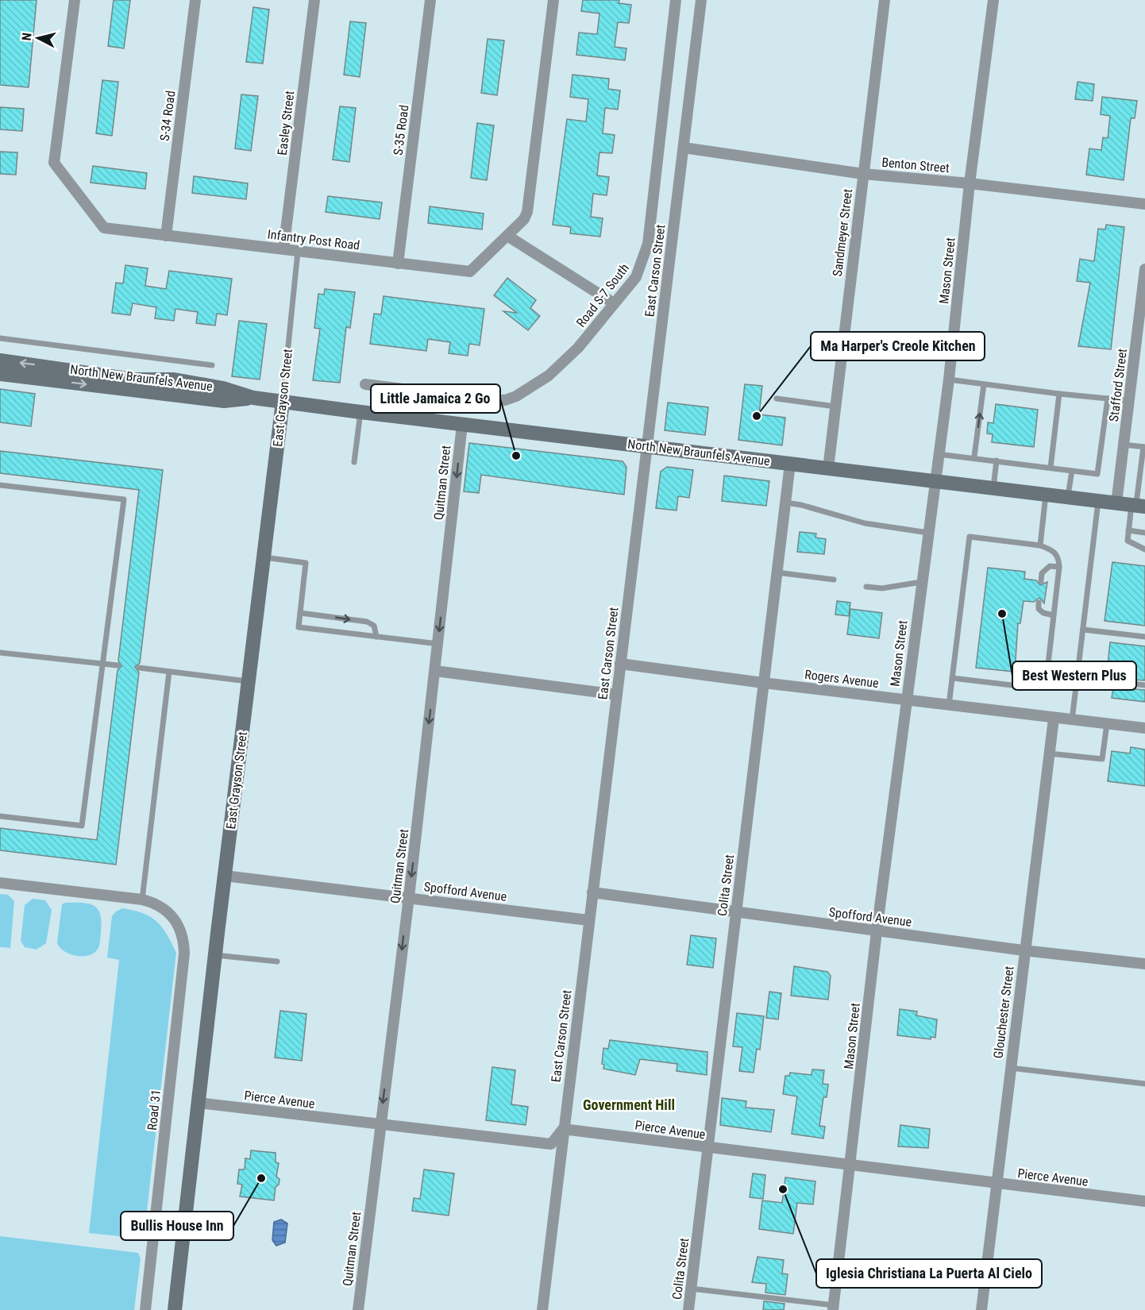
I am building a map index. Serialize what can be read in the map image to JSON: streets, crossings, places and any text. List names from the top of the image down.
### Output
{
  "streets": {
    "street": [
      "S-34 Road",
      "Easley Street",
      "S-35 Road",
      "Benton Street",
      "Sandmeyer Street",
      "Infantry Post Road",
      "East Carson Street",
      "Mason Street",
      "Road S-7 South",
      "North New Braunfels Avenue",
      "Stafford Street",
      "East Grayson Street",
      "Quitman Street",
      "Rogers Avenue",
      "Colita Street",
      "Spofford Avenue",
      "Glouchester Street",
      "Pierce Avenue",
      "Road 31"
    ]
  },
  "crossings": [
    ["S-34 Road", "Infantry Post Road"],
    ["Easley Street", "Infantry Post Road"],
    ["S-35 Road", "Infantry Post Road"],
    ["Benton Street", "Sandmeyer Street"],
    ["Benton Street", "East Carson Street"],
    ["Benton Street", "Mason Street"],
    ["Sandmeyer Street", "North New Braunfels Avenue"],
    ["Infantry Post Road", "East Grayson Street"],
    ["East Carson Street", "North New Braunfels Avenue"],
    ["East Carson Street", "Rogers Avenue"],
    ["East Carson Street", "Spofford Avenue"],
    ["East Carson Street", "Pierce Avenue"],
    ["Mason Street", "North New Braunfels Avenue"],
    ["Mason Street", "Rogers Avenue"],
    ["Mason Street", "Spofford Avenue"],
    ["Mason Street", "Pierce Avenue"],
    ["North New Braunfels Avenue", "Stafford Street"],
    ["North New Braunfels Avenue", "East Grayson Street"],
    ["North New Braunfels Avenue", "Quitman Street"],
    ["North New Braunfels Avenue", "Colita Street"],
    ["East Grayson Street", "Spofford Avenue"],
    ["East Grayson Street", "Pierce Avenue"],
    ["Quitman Street", "Spofford Avenue"],
    ["Quitman Street", "Pierce Avenue"],
    ["Rogers Avenue", "Colita Street"],
    ["Rogers Avenue", "Glouchester Street"],
    ["Colita Street", "Spofford Avenue"],
    ["Colita Street", "Pierce Avenue"],
    ["Spofford Avenue", "Glouchester Street"],
    ["Glouchester Street", "Pierce Avenue"]
  ],
  "one_way": ["Quitman Street"],
  "districts": ["Government Hill"],
  "places": [
    "Ma Harper's Creole Kitchen",
    "Little Jamaica 2 Go",
    "Best Western Plus",
    "Bullis House Inn",
    "Iglesia Christiana La Puerta Al Cielo"
  ],
  "north": "left"
}
